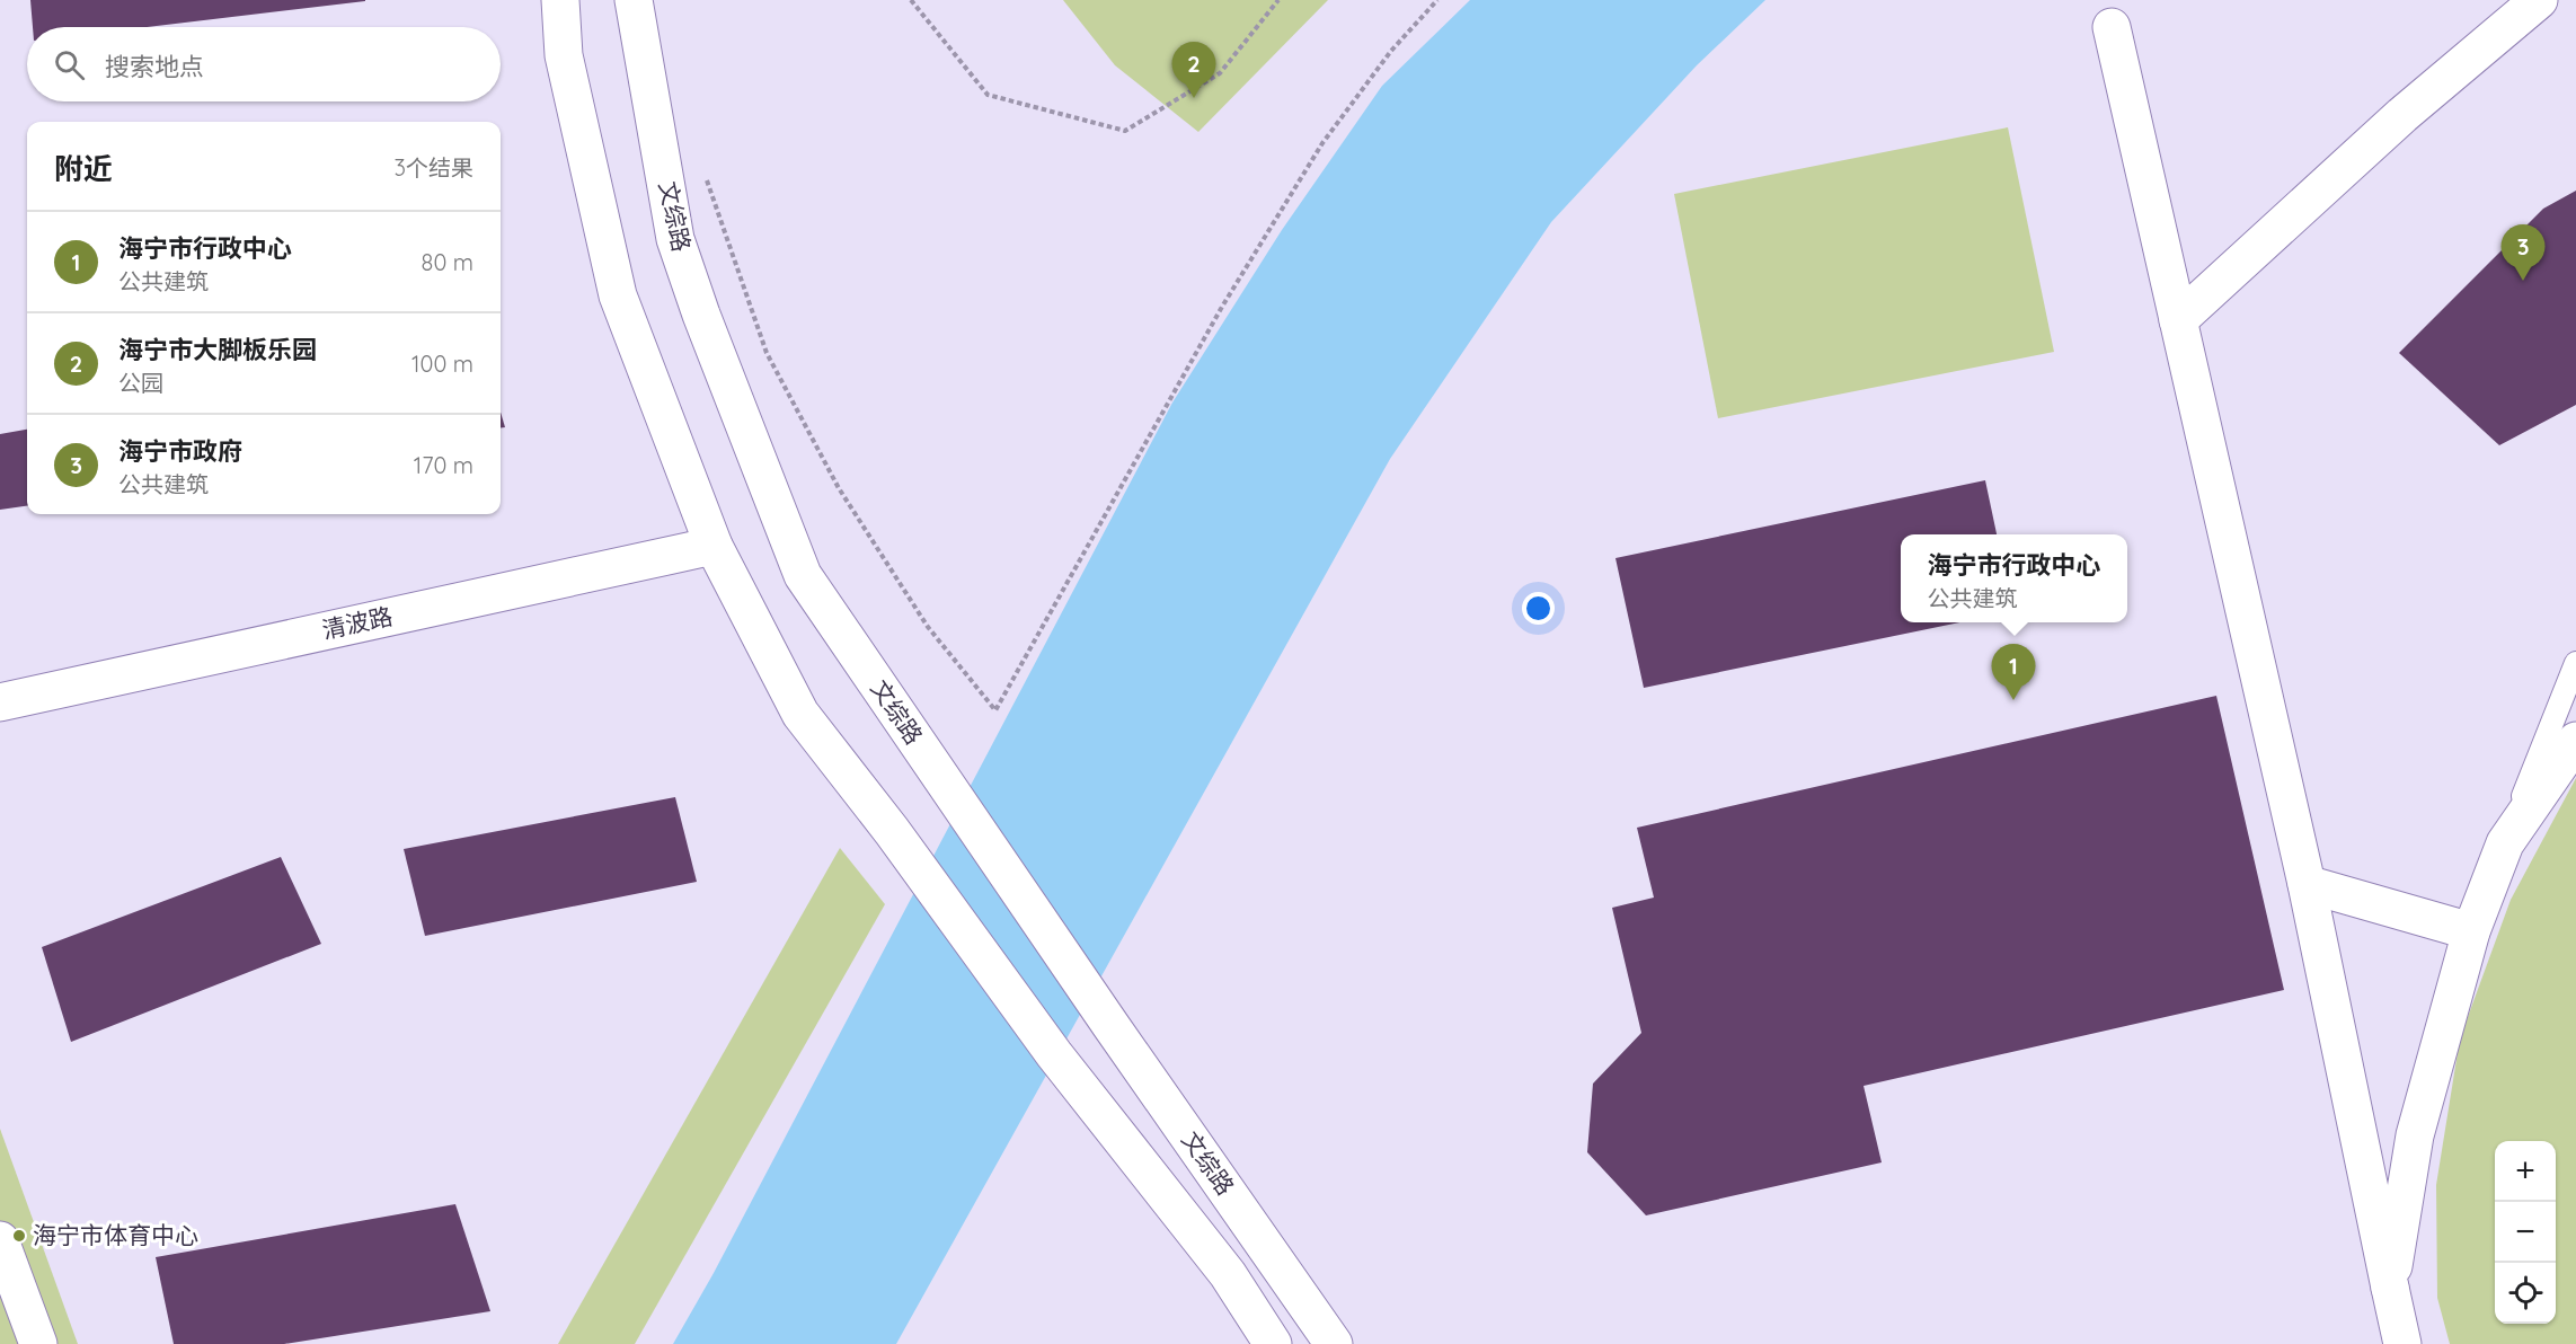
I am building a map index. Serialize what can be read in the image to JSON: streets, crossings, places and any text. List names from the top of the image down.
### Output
{
  "streets": {
    "street": ["文综路", "清波路"]
  },
  "places": ["海宁市体育中心"],
  "page": {
    "search": "搜索地点",
    "pins": ["2", "3", "1"],
    "heading": ["附近", "3个结果"],
    "list": [
      {
        "mark": "1",
        "name": "海宁市行政中心",
        "note": "公共建筑",
        "value": "80 m"
      },
      {
        "mark": "2",
        "name": "海宁市大脚板乐园",
        "note": "公园",
        "value": "100 m"
      },
      {
        "mark": "3",
        "name": "海宁市政府",
        "note": "公共建筑",
        "value": "170 m"
      }
    ],
    "popup": ["海宁市行政中心", "公共建筑"],
    "map_buttons": ["+", "−"]
  }
}
